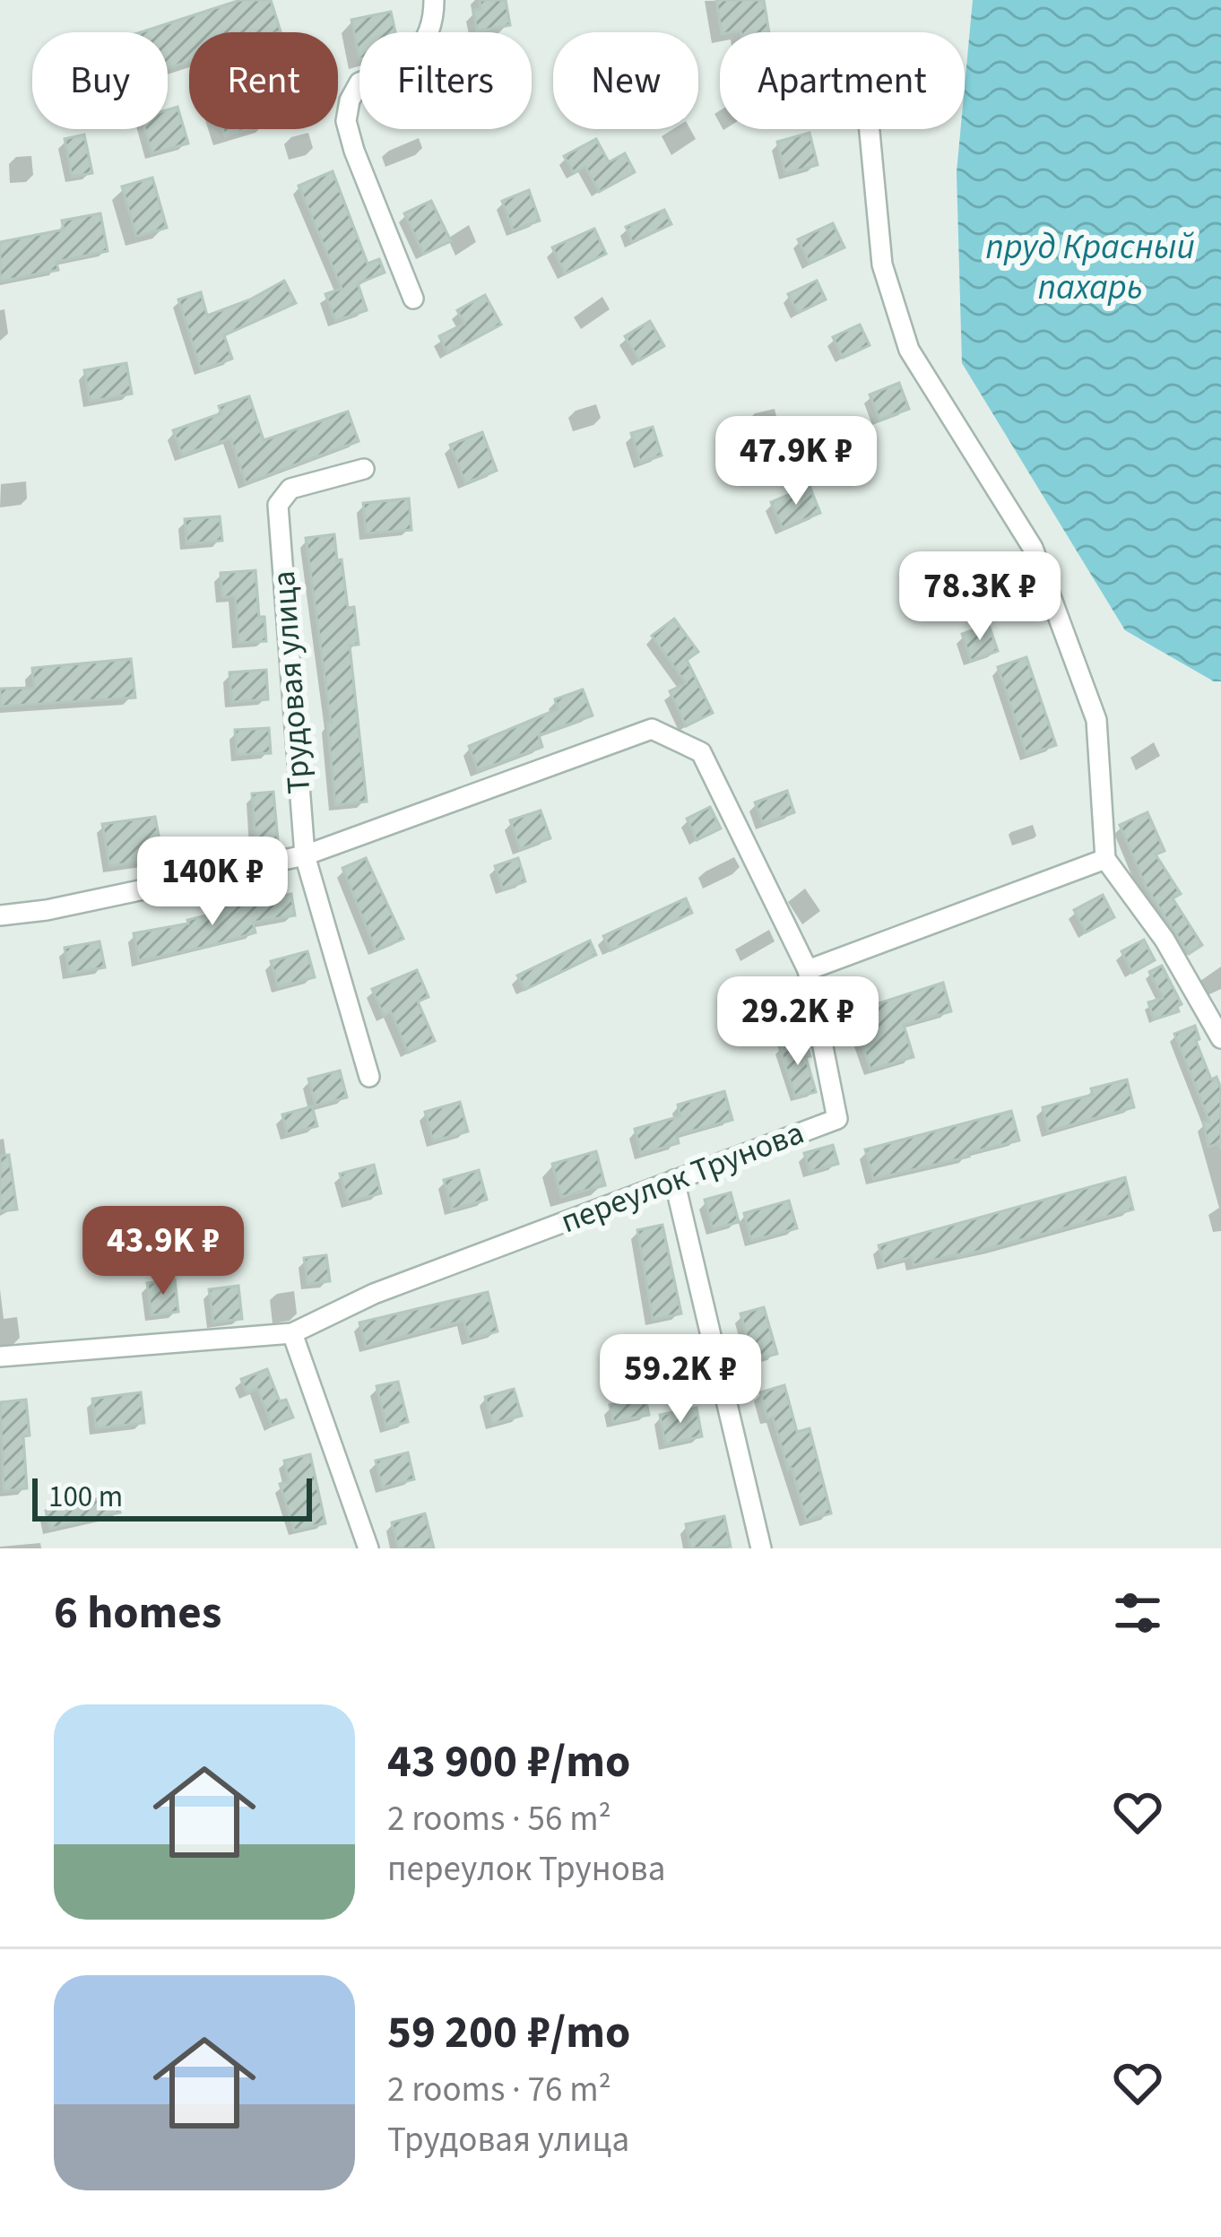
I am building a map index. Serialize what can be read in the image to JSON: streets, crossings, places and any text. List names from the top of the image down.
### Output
{
  "streets": {
    "street": ["Трудовая улица", "переулок Трунова"]
  },
  "crossings": [
    ["Трудовая улица", "переулок Трунова"]
  ],
  "water": ["пруд Красный пахарь"],
  "scale_bar": "100 m",
  "page": {
    "chip": [
      "Buy",
      "Rent",
      "Filters",
      "New",
      "Apartment"
    ],
    "price": [
      "47.9K ₽",
      "78.3K ₽",
      "140K ₽",
      "29.2K ₽",
      "43.9K ₽",
      "59.2K ₽"
    ],
    "scale": "100 m",
    "heading": "6 homes",
    "list": [
      {
        "name": "43 900 ₽/mo",
        "note": "2 rooms · 56 m² · переулок Трунова"
      },
      {
        "name": "59 200 ₽/mo",
        "note": "2 rooms · 76 m² · Трудовая улица"
      }
    ]
  }
}
